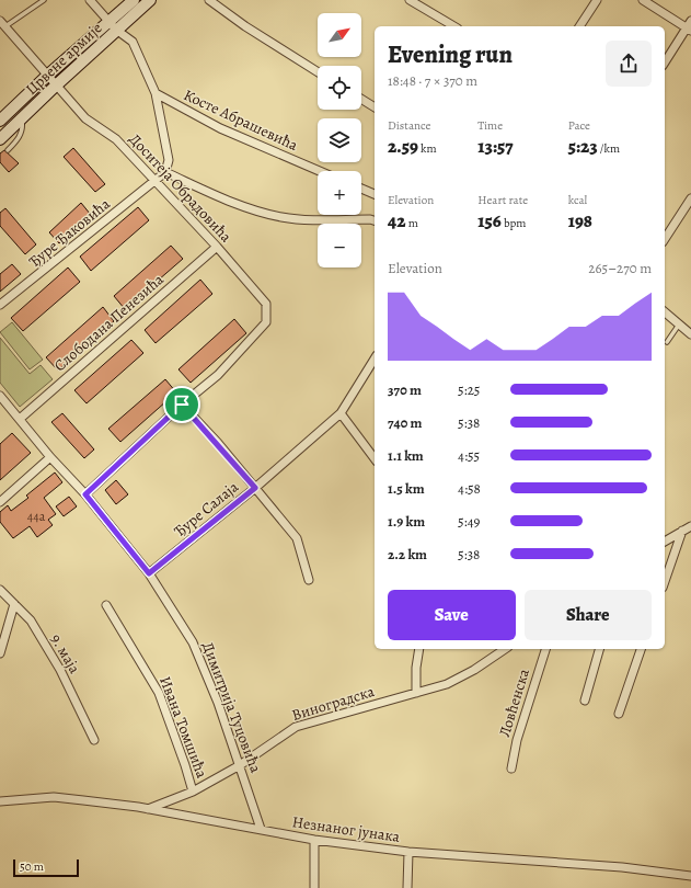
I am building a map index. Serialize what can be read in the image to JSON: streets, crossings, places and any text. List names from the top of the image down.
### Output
{
  "streets": {
    "main road": ["Црвене армије"],
    "street": [
      "Косте Абрашевића",
      "Доситеја Обрадовића",
      "Ђуре Ђаковића",
      "Слободана Пенезића",
      "Ђуре Салаја",
      "9. маја",
      "Виноградска",
      "Ловћенска",
      "Димитрија Туцовића",
      "Ивана Томшића",
      "Незнаног јунака"
    ]
  },
  "crossings": [
    ["Црвене армије", "Доситеја Обрадовића"],
    ["Доситеја Обрадовића", "Ђуре Ђаковића"],
    ["Доситеја Обрадовића", "Слободана Пенезића"],
    ["Слободана Пенезића", "Димитрија Туцовића"],
    ["Ђуре Салаја", "Димитрија Туцовића"],
    ["Виноградска", "Димитрија Туцовића"],
    ["Виноградска", "Ивана Томшића"],
    ["Виноградска", "Незнаног јунака"],
    ["Димитрија Туцовића", "Незнаног јунака"]
  ],
  "house_numbers": ["44a"],
  "scale_bar": "50 m",
  "north": "top right",
  "page": {
    "map_buttons": ["+", "−"],
    "heading": ["Evening run", "18:48 · 7 × 370 m"],
    "stats": [
      ["Distance", "2.59 km"],
      ["Time", "13:57"],
      ["Pace", "5:23 /km"],
      ["Elevation", "42 m"],
      ["Heart rate", "156 bpm"],
      ["kcal", "198"]
    ],
    "chart": ["Elevation", "265–270 m"],
    "list": [
      {
        "name": "370 m",
        "note": "5:25"
      },
      {
        "name": "740 m",
        "note": "5:38"
      },
      {
        "name": "1.1 km",
        "note": "4:55"
      },
      {
        "name": "1.5 km",
        "note": "4:58"
      },
      {
        "name": "1.9 km",
        "note": "5:49"
      },
      {
        "name": "2.2 km",
        "note": "5:38"
      }
    ],
    "buttons": ["Save", "Share"],
    "scale": "50 m"
  }
}
